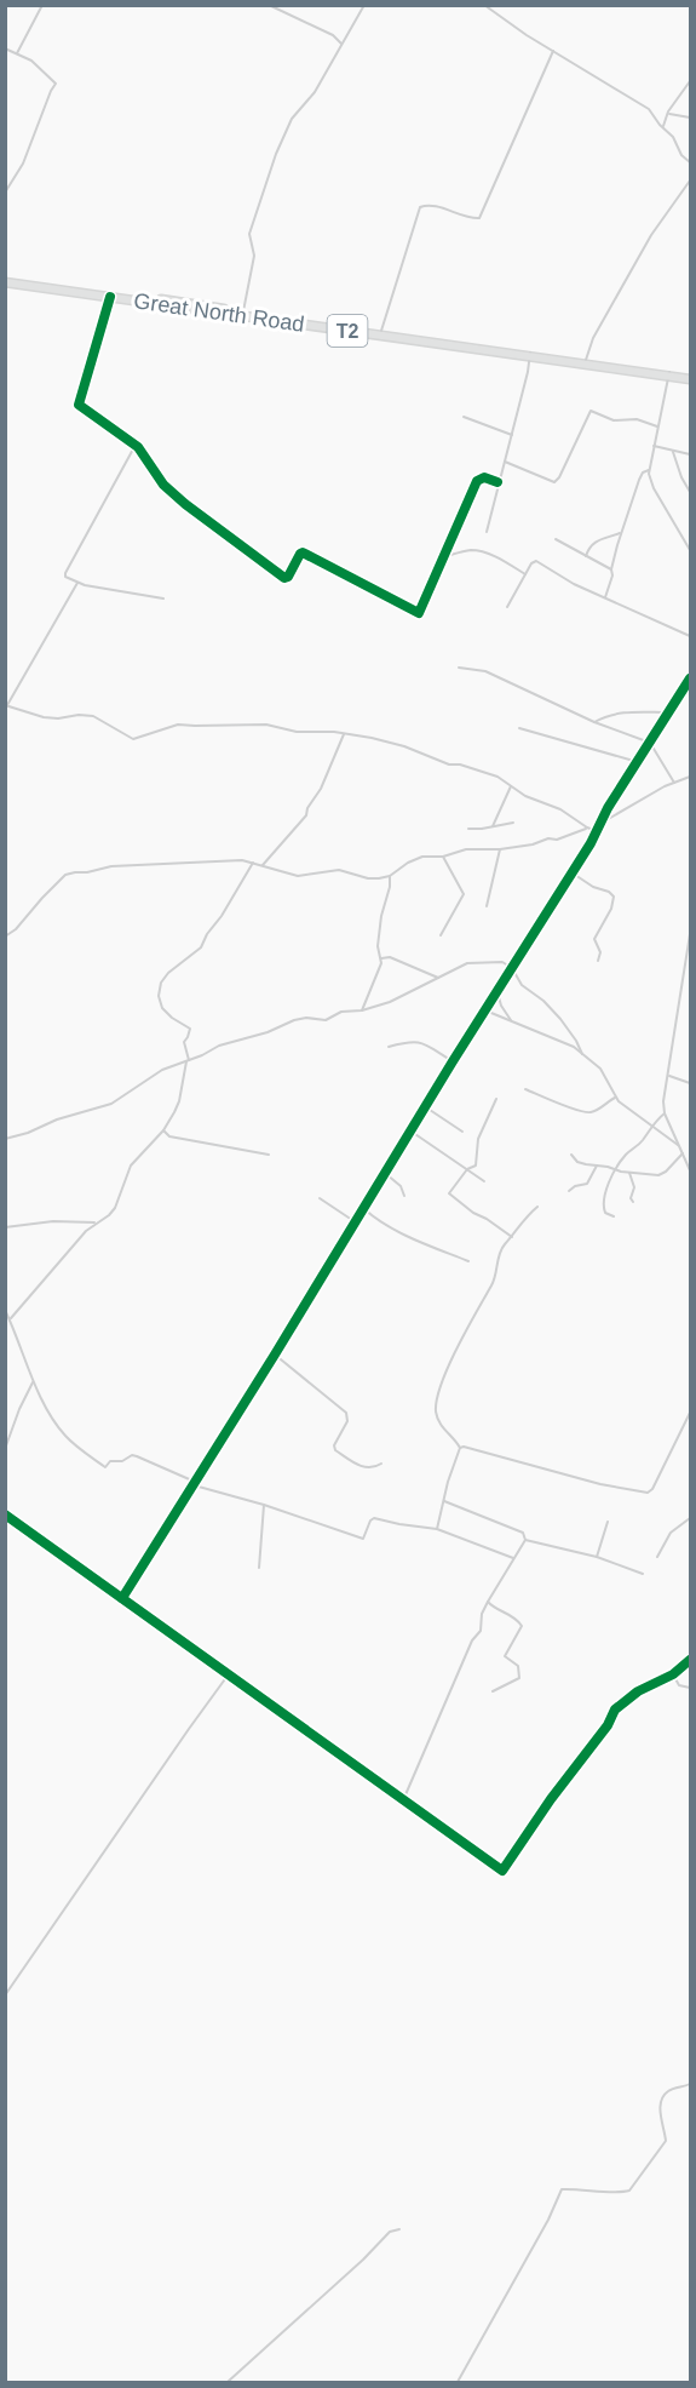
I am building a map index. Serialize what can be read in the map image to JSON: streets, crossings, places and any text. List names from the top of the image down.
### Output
{
  "streets": {
    "highway": ["Great North Road", "T2"]
  }
}
